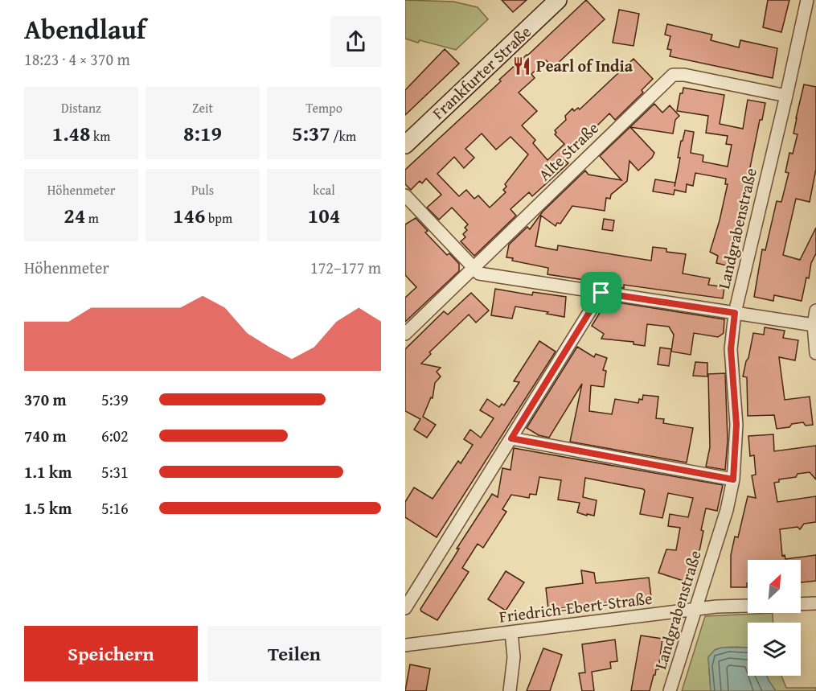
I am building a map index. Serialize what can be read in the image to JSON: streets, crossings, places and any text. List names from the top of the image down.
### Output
{
  "streets": {
    "main road": ["Frankfurter Straße"],
    "street": ["Alte Straße", "Landgrabenstraße", "Friedrich-Ebert-Straße"]
  },
  "crossings": [
    ["Alte Straße", "Landgrabenstraße"],
    ["Landgrabenstraße", "Friedrich-Ebert-Straße"]
  ],
  "places": {
    "restaurant": ["Pearl of India"]
  },
  "north": "top right",
  "page": {
    "heading": ["Abendlauf", "18:23 · 4 × 370 m"],
    "stats": [
      ["Distanz", "1.48 km"],
      ["Zeit", "8:19"],
      ["Tempo", "5:37 /km"],
      ["Höhenmeter", "24 m"],
      ["Puls", "146 bpm"],
      ["kcal", "104"]
    ],
    "chart": ["Höhenmeter", "172–177 m"],
    "list": [
      {
        "name": "370 m",
        "note": "5:39"
      },
      {
        "name": "740 m",
        "note": "6:02"
      },
      {
        "name": "1.1 km",
        "note": "5:31"
      },
      {
        "name": "1.5 km",
        "note": "5:16"
      }
    ],
    "buttons": ["Speichern", "Teilen"]
  }
}
